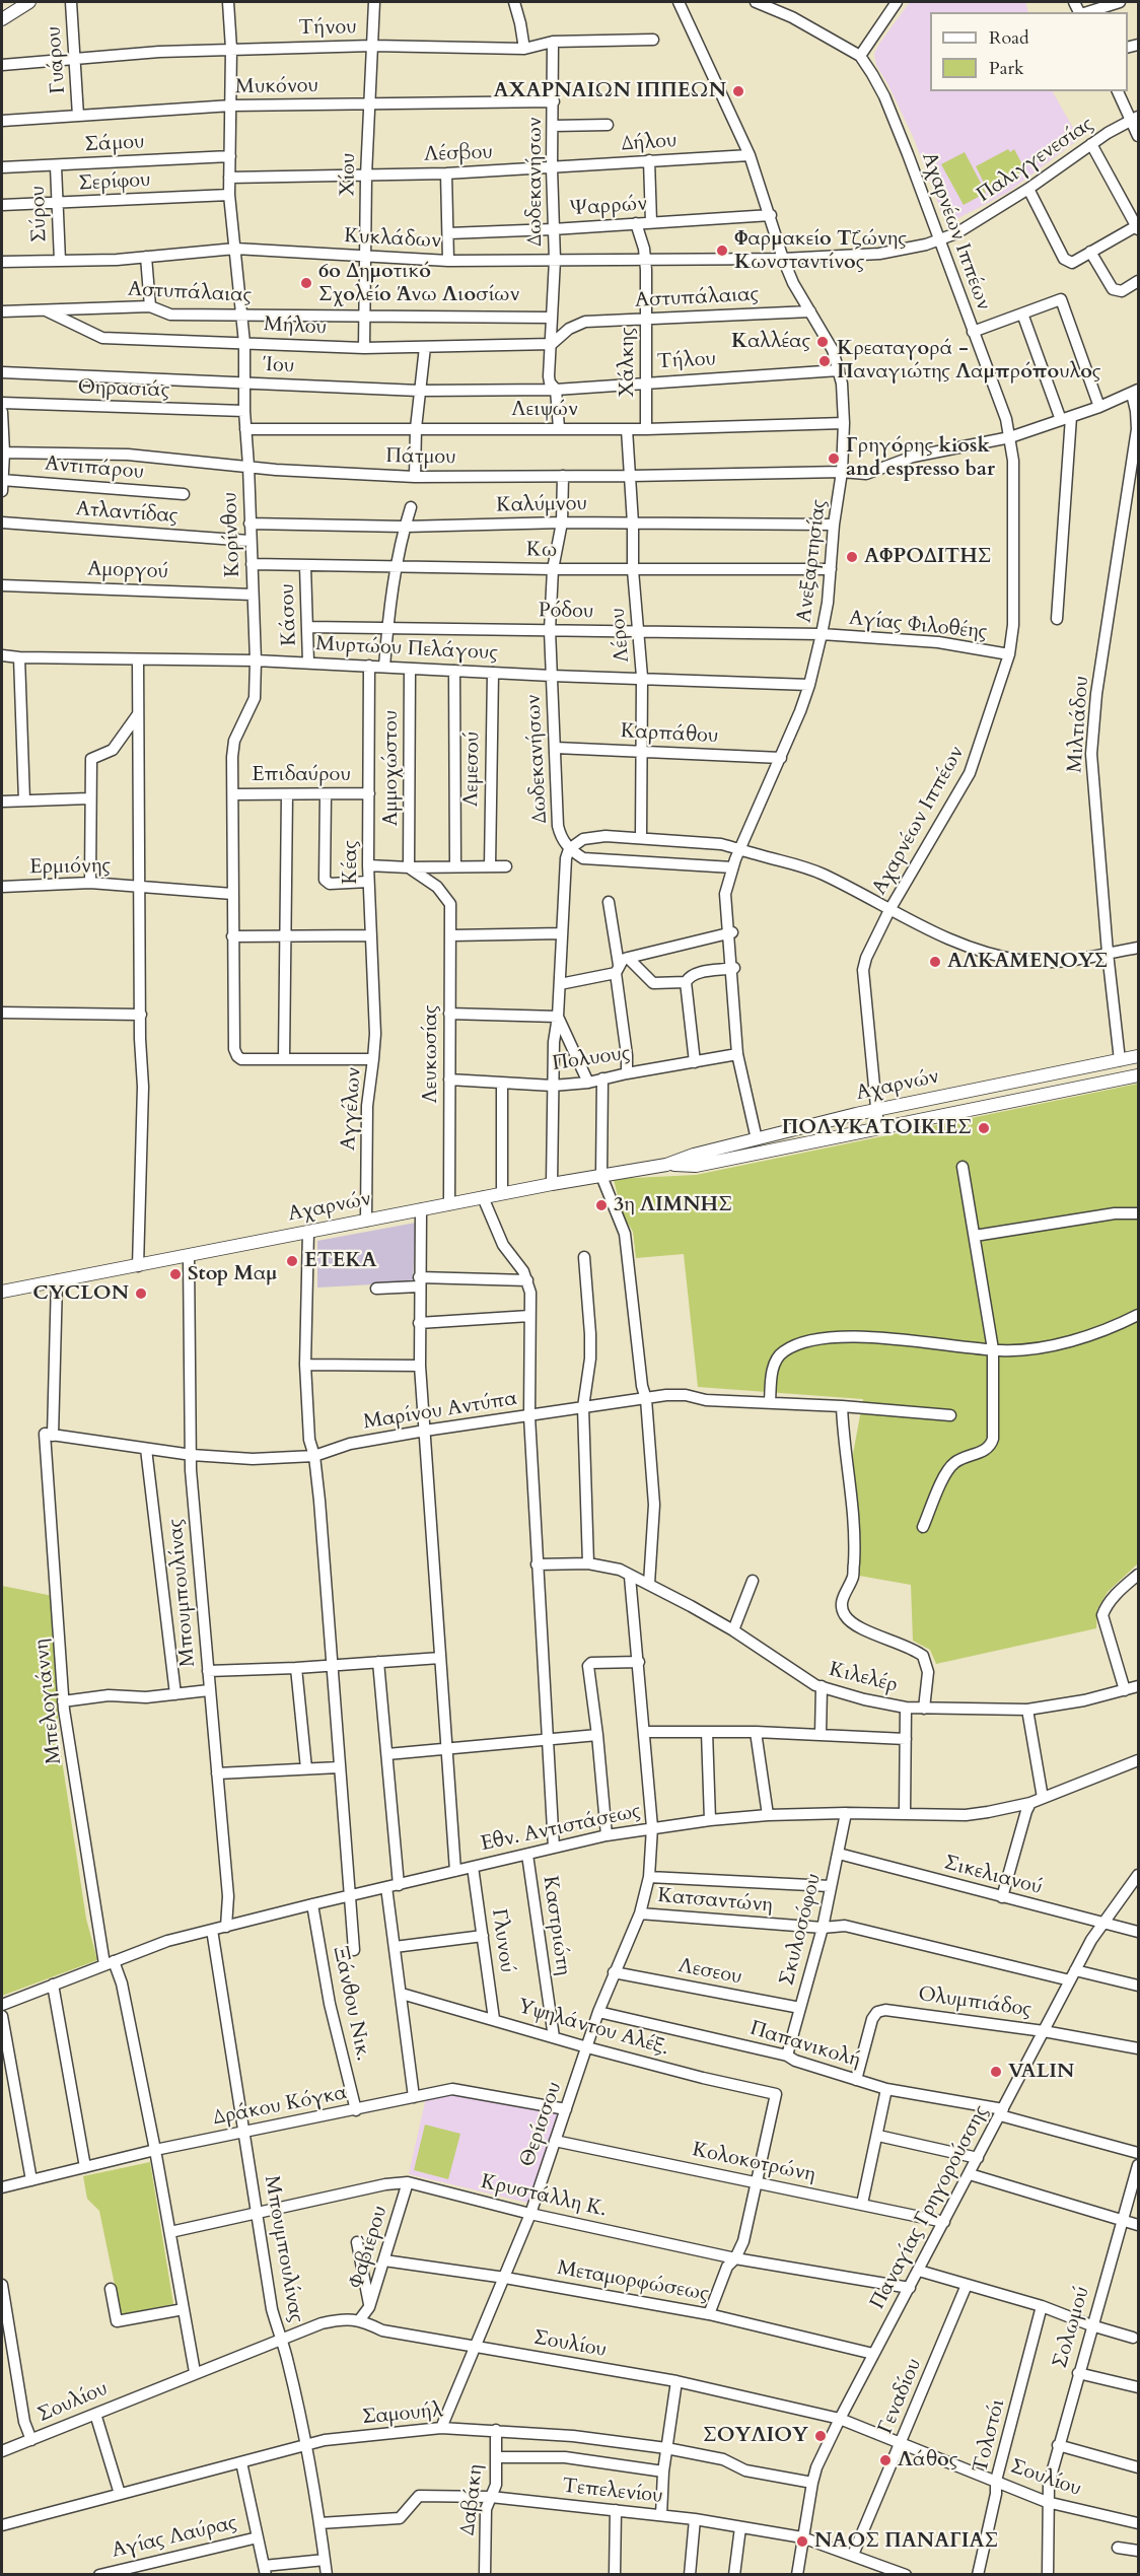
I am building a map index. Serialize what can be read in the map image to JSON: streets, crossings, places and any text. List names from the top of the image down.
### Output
{
  "streets": {
    "main road": ["Αχαρνών"],
    "street": [
      "Τήνου",
      "Γυάρου",
      "Μυκόνου",
      "Δήλου",
      "Σάμου",
      "Λέσβου",
      "Παλιγγενεσίας",
      "Χίου",
      "Δωδεκανήσων",
      "Σερίφου",
      "Ψαρρών",
      "Σύρου",
      "Αχαρνέων Ιππέων",
      "Κυκλάδων",
      "Αστυπάλαιας",
      "Μήλου",
      "Τήλου",
      "Χάλκης",
      "Ίου",
      "Θηρασιάς",
      "Λειψών",
      "Πάτμου",
      "Αντιπάρου",
      "Καλύμνου",
      "Ατλαντίδας",
      "Κορίνθου",
      "Κω",
      "Ανεξαρτησίας",
      "Αμοργού",
      "Ρόδου",
      "Κάσου",
      "Αγίας Φιλοθέης",
      "Λέρου",
      "Μυρτώου Πελάγους",
      "Μιλτιάδου",
      "Καρπάθου",
      "Αμμοχώστου",
      "Λεμεσού",
      "Επιδαύρου",
      "Κέας",
      "Ερμιόνης",
      "Λευκωσίας",
      "Πολυους",
      "Αγγέλων",
      "Μαρίνου Αντύπα",
      "Μπουμπουλίνας",
      "Κιλελέρ",
      "Μπελογιάννη",
      "Εθν. Αντιστάσεως",
      "Σικελιανού",
      "Κατσαντώνη",
      "Καστριώτη",
      "Σκυλοσόφου",
      "Γλυνού",
      "Λεσεου",
      "Ολυμπιάδος",
      "Ξάνθου Νικ.",
      "Υψηλάντου Αλέξ.",
      "Παπανικολή",
      "Δράκου Κόγκα",
      "Θερίσσου",
      "Κολοκοτρώνη",
      "Κρυστάλλη Κ.",
      "Παναγίας Γρηγορούσσης",
      "Φαβιέρου",
      "Μεταμορφώσεως",
      "Σολωμού",
      "Σουλίου",
      "Γεναδίου",
      "Σαμουήλ",
      "Τολστόι",
      "Τεπελενίου",
      "Δαβάκη",
      "Αγίας Λαύρας"
    ]
  },
  "crossings": [
    ["Τήνου", "Γυάρου"],
    ["Τήνου", "Χίου"],
    ["Τήνου", "Δωδεκανήσων"],
    ["Τήνου", "Κορίνθου"],
    ["Γυάρου", "Μυκόνου"],
    ["Μυκόνου", "Χίου"],
    ["Μυκόνου", "Δωδεκανήσων"],
    ["Μυκόνου", "Κορίνθου"],
    ["Δήλου", "Λέσβου"],
    ["Δήλου", "Δωδεκανήσων"],
    ["Δήλου", "Ανεξαρτησίας"],
    ["Σάμου", "Σύρου"],
    ["Σάμου", "Κορίνθου"],
    ["Λέσβου", "Χίου"],
    ["Λέσβου", "Δωδεκανήσων"],
    ["Λέσβου", "Κορίνθου"],
    ["Παλιγγενεσίας", "Αχαρνέων Ιππέων"],
    ["Παλιγγενεσίας", "Κυκλάδων"],
    ["Παλιγγενεσίας", "Ανεξαρτησίας"],
    ["Χίου", "Κυκλάδων"],
    ["Χίου", "Αστυπάλαιας"],
    ["Χίου", "Μήλου"],
    ["Δωδεκανήσων", "Ψαρρών"],
    ["Δωδεκανήσων", "Κυκλάδων"],
    ["Δωδεκανήσων", "Αστυπάλαιας"],
    ["Δωδεκανήσων", "Μήλου"],
    ["Δωδεκανήσων", "Τήλου"],
    ["Δωδεκανήσων", "Ίου"],
    ["Δωδεκανήσων", "Λειψών"],
    ["Δωδεκανήσων", "Πάτμου"],
    ["Δωδεκανήσων", "Καλύμνου"],
    ["Δωδεκανήσων", "Κω"],
    ["Δωδεκανήσων", "Ρόδου"],
    ["Δωδεκανήσων", "Μυρτώου Πελάγους"],
    ["Δωδεκανήσων", "Καρπάθου"],
    ["Σερίφου", "Σύρου"],
    ["Σερίφου", "Κορίνθου"],
    ["Ψαρρών", "Χάλκης"],
    ["Ψαρρών", "Ανεξαρτησίας"],
    ["Σύρου", "Κυκλάδων"],
    ["Αχαρνέων Ιππέων", "Πάτμου"],
    ["Αχαρνέων Ιππέων", "Αγίας Φιλοθέης"],
    ["Αχαρνέων Ιππέων", "Αχαρνών"],
    ["Κυκλάδων", "Χάλκης"],
    ["Κυκλάδων", "Κορίνθου"],
    ["Κυκλάδων", "Ανεξαρτησίας"],
    ["Αστυπάλαιας", "Μήλου"],
    ["Αστυπάλαιας", "Χάλκης"],
    ["Αστυπάλαιας", "Κορίνθου"],
    ["Αστυπάλαιας", "Ανεξαρτησίας"],
    ["Μήλου", "Κορίνθου"],
    ["Τήλου", "Χάλκης"],
    ["Τήλου", "Ίου"],
    ["Τήλου", "Ανεξαρτησίας"],
    ["Χάλκης", "Λειψών"],
    ["Ίου", "Κορίνθου"],
    ["Θηρασιάς", "Κορίνθου"],
    ["Λειψών", "Κορίνθου"],
    ["Λειψών", "Ανεξαρτησίας"],
    ["Λειψών", "Λέρου"],
    ["Πάτμου", "Κορίνθου"],
    ["Πάτμου", "Ανεξαρτησίας"],
    ["Πάτμου", "Λέρου"],
    ["Πάτμου", "Μιλτιάδου"],
    ["Καλύμνου", "Κορίνθου"],
    ["Καλύμνου", "Ανεξαρτησίας"],
    ["Καλύμνου", "Λέρου"],
    ["Ατλαντίδας", "Κορίνθου"],
    ["Κορίνθου", "Κω"],
    ["Κορίνθου", "Αμοργού"],
    ["Κορίνθου", "Μυρτώου Πελάγους"],
    ["Κορίνθου", "Επιδαύρου"],
    ["Κορίνθου", "Ερμιόνης"],
    ["Κορίνθου", "Αγγέλων"],
    ["Κω", "Ανεξαρτησίας"],
    ["Κω", "Κάσου"],
    ["Κω", "Λέρου"],
    ["Ανεξαρτησίας", "Ρόδου"],
    ["Ανεξαρτησίας", "Αγίας Φιλοθέης"],
    ["Ανεξαρτησίας", "Μυρτώου Πελάγους"],
    ["Ανεξαρτησίας", "Καρπάθου"],
    ["Ανεξαρτησίας", "Πολυους"],
    ["Ανεξαρτησίας", "Αχαρνών"],
    ["Ρόδου", "Κάσου"],
    ["Ρόδου", "Αγίας Φιλοθέης"],
    ["Ρόδου", "Λέρου"],
    ["Κάσου", "Μυρτώου Πελάγους"],
    ["Λέρου", "Μυρτώου Πελάγους"],
    ["Λέρου", "Καρπάθου"],
    ["Μυρτώου Πελάγους", "Αμμοχώστου"],
    ["Μυρτώου Πελάγους", "Λεμεσού"],
    ["Μυρτώου Πελάγους", "Κέας"],
    ["Μιλτιάδου", "Αχαρνών"],
    ["Αμμοχώστου", "Λευκωσίας"],
    ["Επιδαύρου", "Κέας"],
    ["Κέας", "Αγγέλων"],
    ["Λευκωσίας", "Πολυους"],
    ["Λευκωσίας", "Αχαρνών"],
    ["Αχαρνών", "Αγγέλων"],
    ["Αχαρνών", "Μπουμπουλίνας"],
    ["Αχαρνών", "Μπελογιάννη"],
    ["Μαρίνου Αντύπα", "Μπουμπουλίνας"],
    ["Μαρίνου Αντύπα", "Μπελογιάννη"],
    ["Μπουμπουλίνας", "Εθν. Αντιστάσεως"],
    ["Μπουμπουλίνας", "Δράκου Κόγκα"],
    ["Μπουμπουλίνας", "Κρυστάλλη Κ."],
    ["Μπουμπουλίνας", "Σουλίου"],
    ["Μπουμπουλίνας", "Σαμουήλ"],
    ["Μπουμπουλίνας", "Τεπελενίου"],
    ["Κιλελέρ", "Θερίσσου"],
    ["Μπελογιάννη", "Εθν. Αντιστάσεως"],
    ["Μπελογιάννη", "Δράκου Κόγκα"],
    ["Μπελογιάννη", "Κρυστάλλη Κ."],
    ["Μπελογιάννη", "Σουλίου"],
    ["Εθν. Αντιστάσεως", "Καστριώτη"],
    ["Εθν. Αντιστάσεως", "Σκυλοσόφου"],
    ["Εθν. Αντιστάσεως", "Γλυνού"],
    ["Εθν. Αντιστάσεως", "Ξάνθου Νικ."],
    ["Εθν. Αντιστάσεως", "Θερίσσου"],
    ["Σικελιανού", "Σκυλοσόφου"],
    ["Σικελιανού", "Παναγίας Γρηγορούσσης"],
    ["Κατσαντώνη", "Σκυλοσόφου"],
    ["Κατσαντώνη", "Θερίσσου"],
    ["Κατσαντώνη", "Παναγίας Γρηγορούσσης"],
    ["Καστριώτη", "Υψηλάντου Αλέξ."],
    ["Σκυλοσόφου", "Λεσεου"],
    ["Σκυλοσόφου", "Παπανικολή"],
    ["Γλυνού", "Υψηλάντου Αλέξ."],
    ["Λεσεου", "Θερίσσου"],
    ["Ολυμπιάδος", "Παπανικολή"],
    ["Ολυμπιάδος", "Παναγίας Γρηγορούσσης"],
    ["Ξάνθου Νικ.", "Δράκου Κόγκα"],
    ["Υψηλάντου Αλέξ.", "Θερίσσου"],
    ["Υψηλάντου Αλέξ.", "Κολοκοτρώνη"],
    ["Παπανικολή", "Θερίσσου"],
    ["Παπανικολή", "Παναγίας Γρηγορούσσης"],
    ["Δράκου Κόγκα", "Θερίσσου"],
    ["Θερίσσου", "Κολοκοτρώνη"],
    ["Θερίσσου", "Κρυστάλλη Κ."],
    ["Θερίσσου", "Μεταμορφώσεως"],
    ["Θερίσσου", "Σουλίου"],
    ["Θερίσσου", "Σαμουήλ"],
    ["Κολοκοτρώνη", "Παναγίας Γρηγορούσσης"],
    ["Κρυστάλλη Κ.", "Παναγίας Γρηγορούσσης"],
    ["Κρυστάλλη Κ.", "Φαβιέρου"],
    ["Παναγίας Γρηγορούσσης", "Μεταμορφώσεως"],
    ["Παναγίας Γρηγορούσσης", "Σουλίου"],
    ["Παναγίας Γρηγορούσσης", "Σαμουήλ"],
    ["Παναγίας Γρηγορούσσης", "Τεπελενίου"],
    ["Φαβιέρου", "Μεταμορφώσεως"],
    ["Φαβιέρου", "Σουλίου"],
    ["Σολωμού", "Σουλίου"],
    ["Σουλίου", "Γεναδίου"],
    ["Σουλίου", "Τολστόι"],
    ["Γεναδίου", "Τεπελενίου"],
    ["Σαμουήλ", "Δαβάκη"],
    ["Τεπελενίου", "Δαβάκη"]
  ],
  "places": [
    "ΑΧΑΡΝΑΙΩΝ ΙΠΠΕΩΝ",
    "Φαρμακείο Τζώνης Κωνσταντίνος",
    "6ο Δημοτικό Σχολείο Άνω Λιοσίων",
    "Καλλέας",
    "Κρεαταγορά - Παναγιώτης Λαμπρόπουλος",
    "Γρηγόρης kiosk and espresso bar",
    "ΑΦΡΟΔΙΤΗΣ",
    "ΑΛΚΑΜΕΝΟΥΣ",
    "ΠΟΛΥΚΑΤΟΙΚΙΕΣ",
    "3η ΛΙΜΝΗΣ",
    "ΕΤΕΚΑ",
    "Stop Μαμ",
    "CYCLON",
    "VALIN",
    "ΣΟΥΛΙΟΥ",
    "Λάθος",
    "ΝΑΟΣ ΠΑΝΑΓΙΑΣ"
  ],
  "legend": ["Road", "Park"]
}
